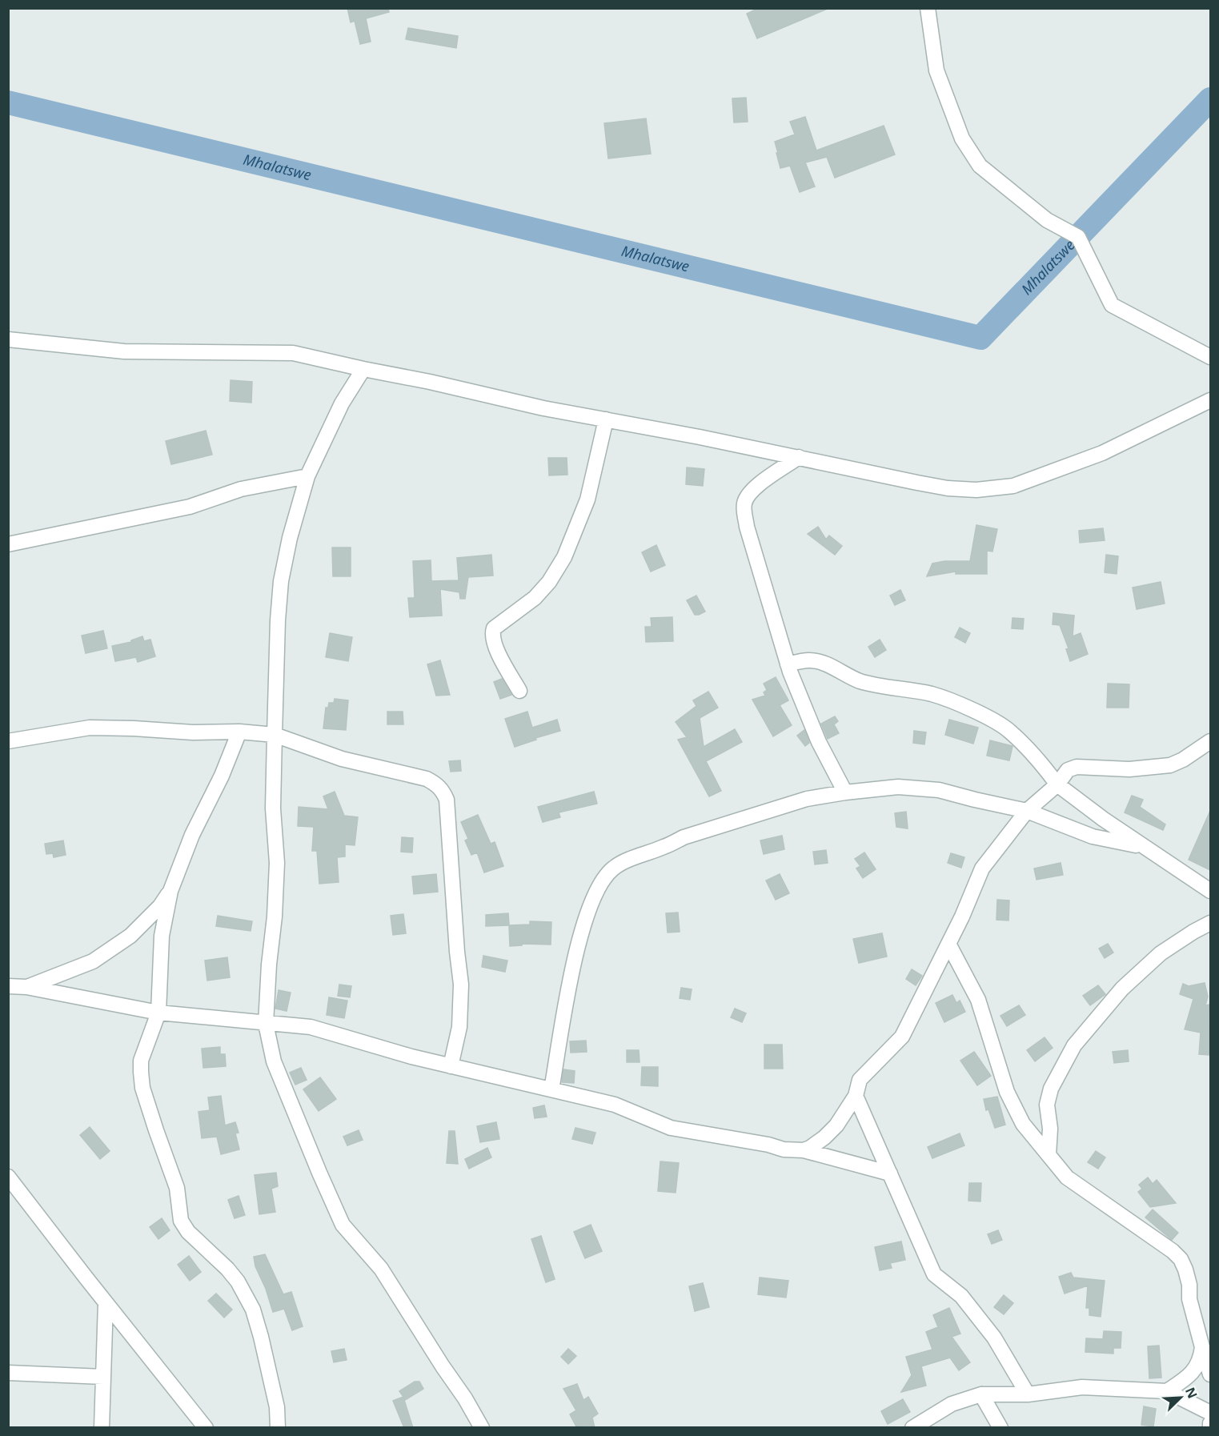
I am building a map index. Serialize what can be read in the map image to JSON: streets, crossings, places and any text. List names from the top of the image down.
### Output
{
  "water": ["Mhalatswe"],
  "north": "top right"
}
